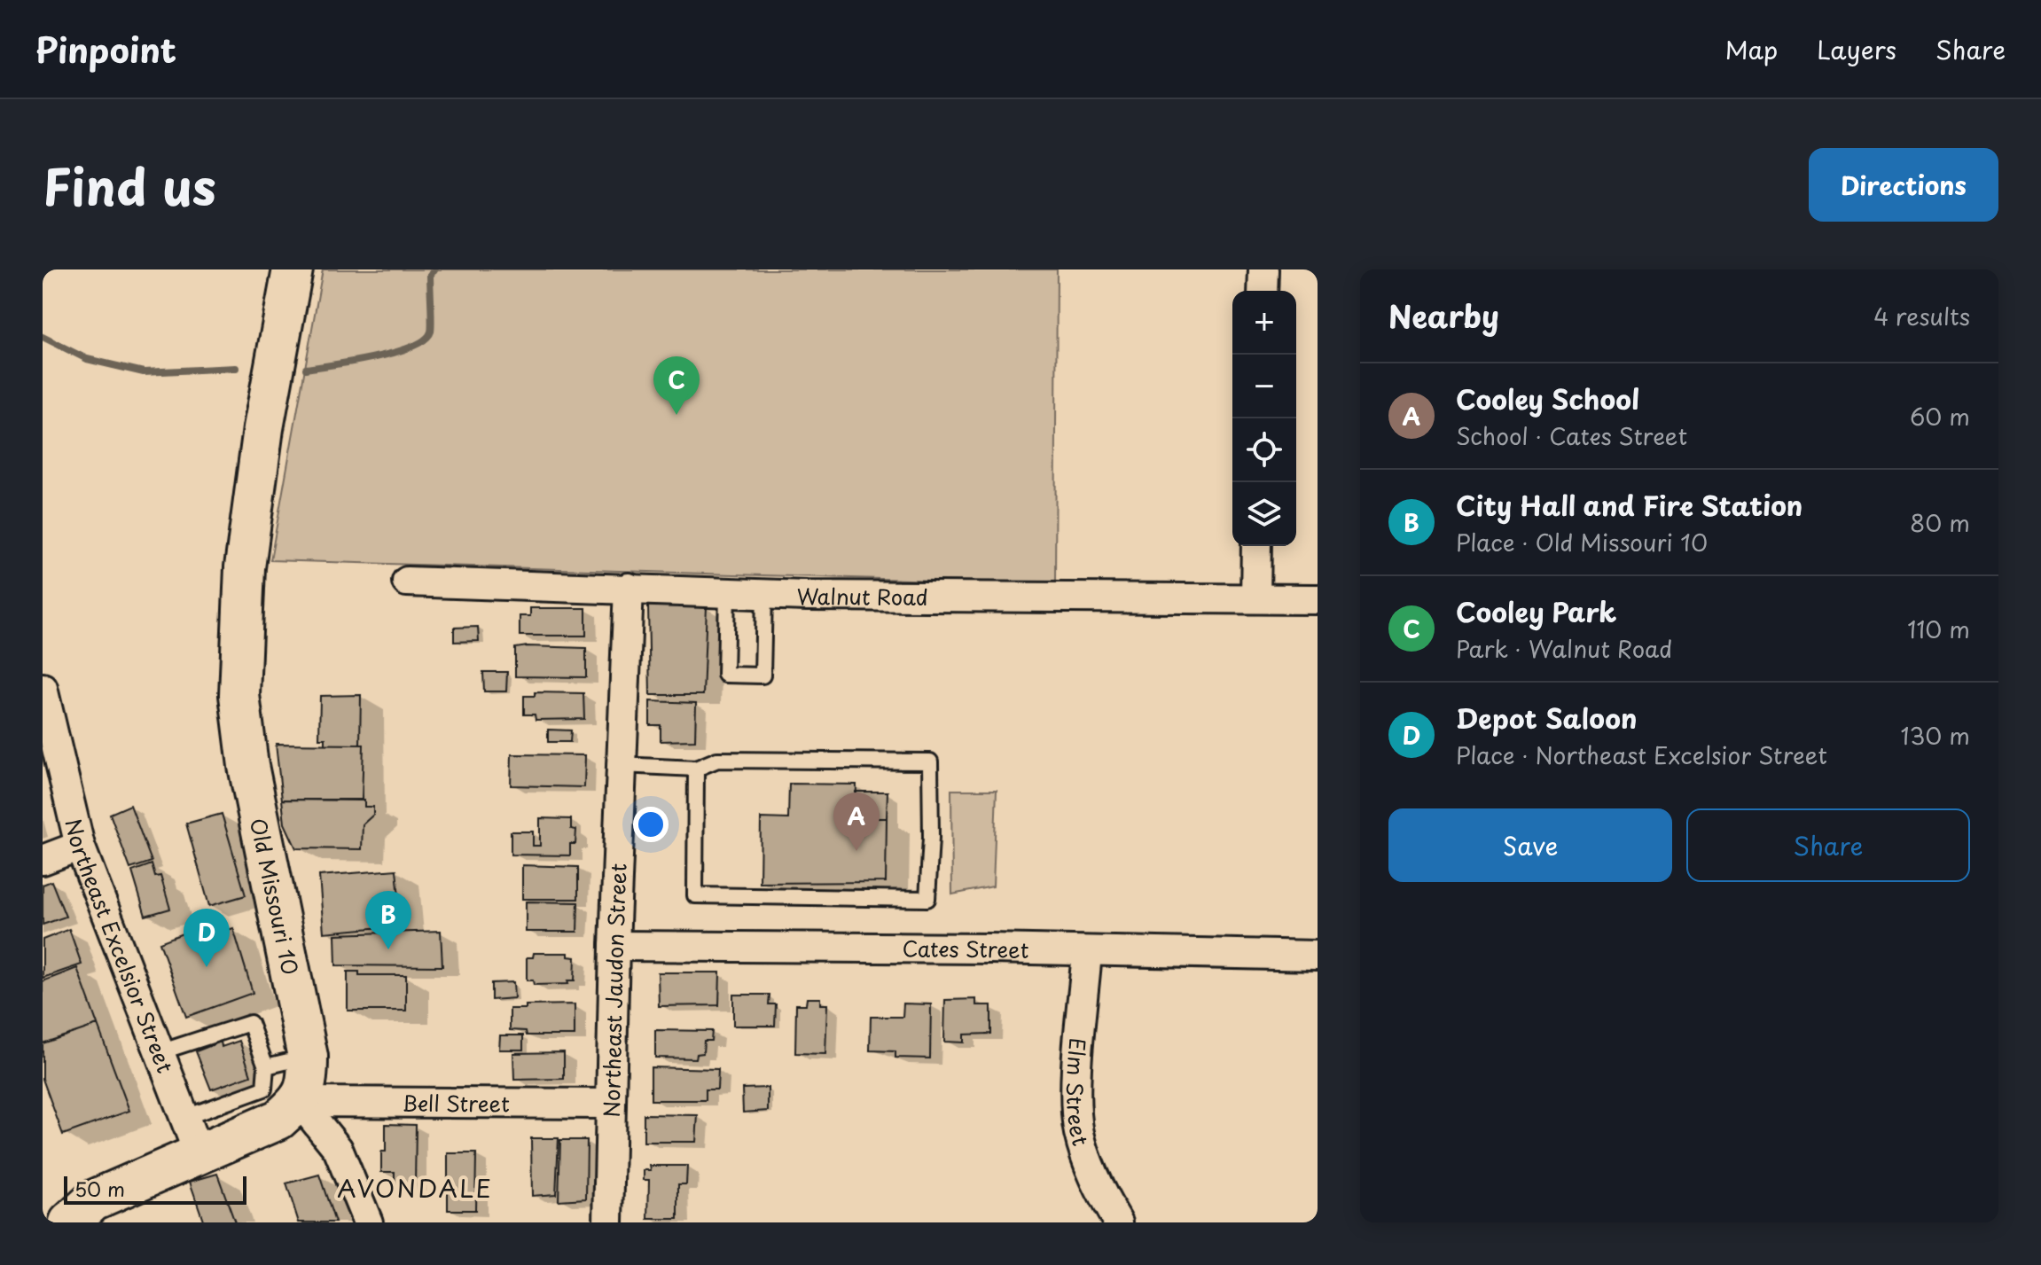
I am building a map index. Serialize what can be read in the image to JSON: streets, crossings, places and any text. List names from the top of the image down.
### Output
{
  "streets": {
    "street": [
      "Walnut Road",
      "Old Missouri 10",
      "Northeast Excelsior Street",
      "Cates Street",
      "Northeast Jaudon Street",
      "Elm Street",
      "Bell Street"
    ]
  },
  "crossings": [
    ["Walnut Road", "Northeast Jaudon Street"],
    ["Old Missouri 10", "Bell Street"],
    ["Cates Street", "Northeast Jaudon Street"],
    ["Cates Street", "Elm Street"],
    ["Northeast Jaudon Street", "Bell Street"]
  ],
  "districts": ["AVONDALE"],
  "scale_bar": "50 m",
  "page": {
    "header": "Pinpoint",
    "nav": ["Map", "Layers", "Share"],
    "title": "Find us",
    "buttons": [
      "Directions",
      ["Save", "Share"]
    ],
    "heading": ["Nearby", "4 results"],
    "map_buttons": ["+", "−"],
    "pins": [
      "C",
      "A",
      "B",
      "D"
    ],
    "list": [
      {
        "mark": "A",
        "name": "Cooley School",
        "note": "School · Cates Street",
        "value": "60 m"
      },
      {
        "mark": "B",
        "name": "City Hall and Fire Station",
        "note": "Place · Old Missouri 10",
        "value": "80 m"
      },
      {
        "mark": "C",
        "name": "Cooley Park",
        "note": "Park · Walnut Road",
        "value": "110 m"
      },
      {
        "mark": "D",
        "name": "Depot Saloon",
        "note": "Place · Northeast Excelsior Street",
        "value": "130 m"
      }
    ],
    "scale": "50 m"
  }
}
